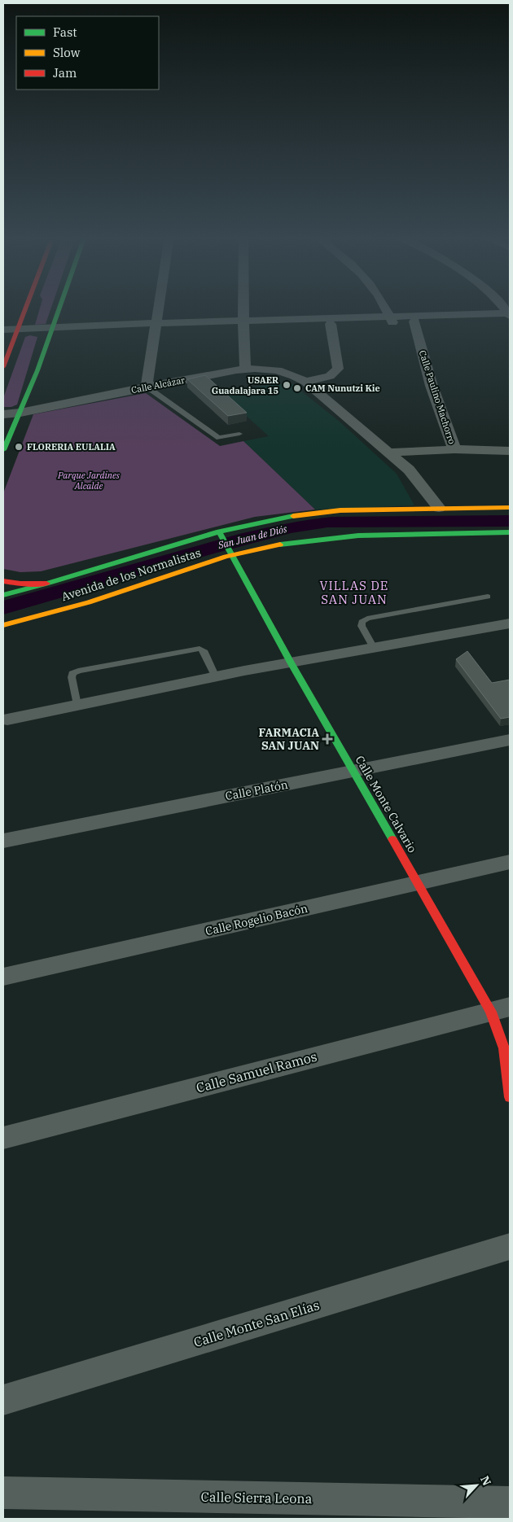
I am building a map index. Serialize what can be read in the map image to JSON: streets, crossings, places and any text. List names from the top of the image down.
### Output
{
  "streets": {
    "street": [
      "Calle Alcázar",
      "Calle Paulino Machorro",
      "Avenida de los Normalistas",
      "Calle Platón",
      "Calle Monte Calvario",
      "Calle Rogelio Bacón",
      "Calle Samuel Ramos",
      "Calle Monte San Elías",
      "Calle Sierra Leona"
    ]
  },
  "crossings": [
    ["Calle Alcázar", "Avenida de los Normalistas"],
    ["Avenida de los Normalistas", "Calle Monte Calvario"],
    ["Calle Platón", "Calle Monte Calvario"],
    ["Calle Monte Calvario", "Calle Rogelio Bacón"],
    ["Calle Monte Calvario", "Calle Samuel Ramos"]
  ],
  "districts": ["VILLAS DE SAN JUAN"],
  "water": ["San Juan de Diós"],
  "parks": ["Parque Jardines Alcalde"],
  "places": {
    "other": ["USAER Guadalajara 15", "CAM Nunutzi Kie", "FLORERIA EULALIA"],
    "health": ["FARMACIA SAN JUAN"]
  },
  "legend": ["Fast", "Slow", "Jam"],
  "north": "top right"
}
